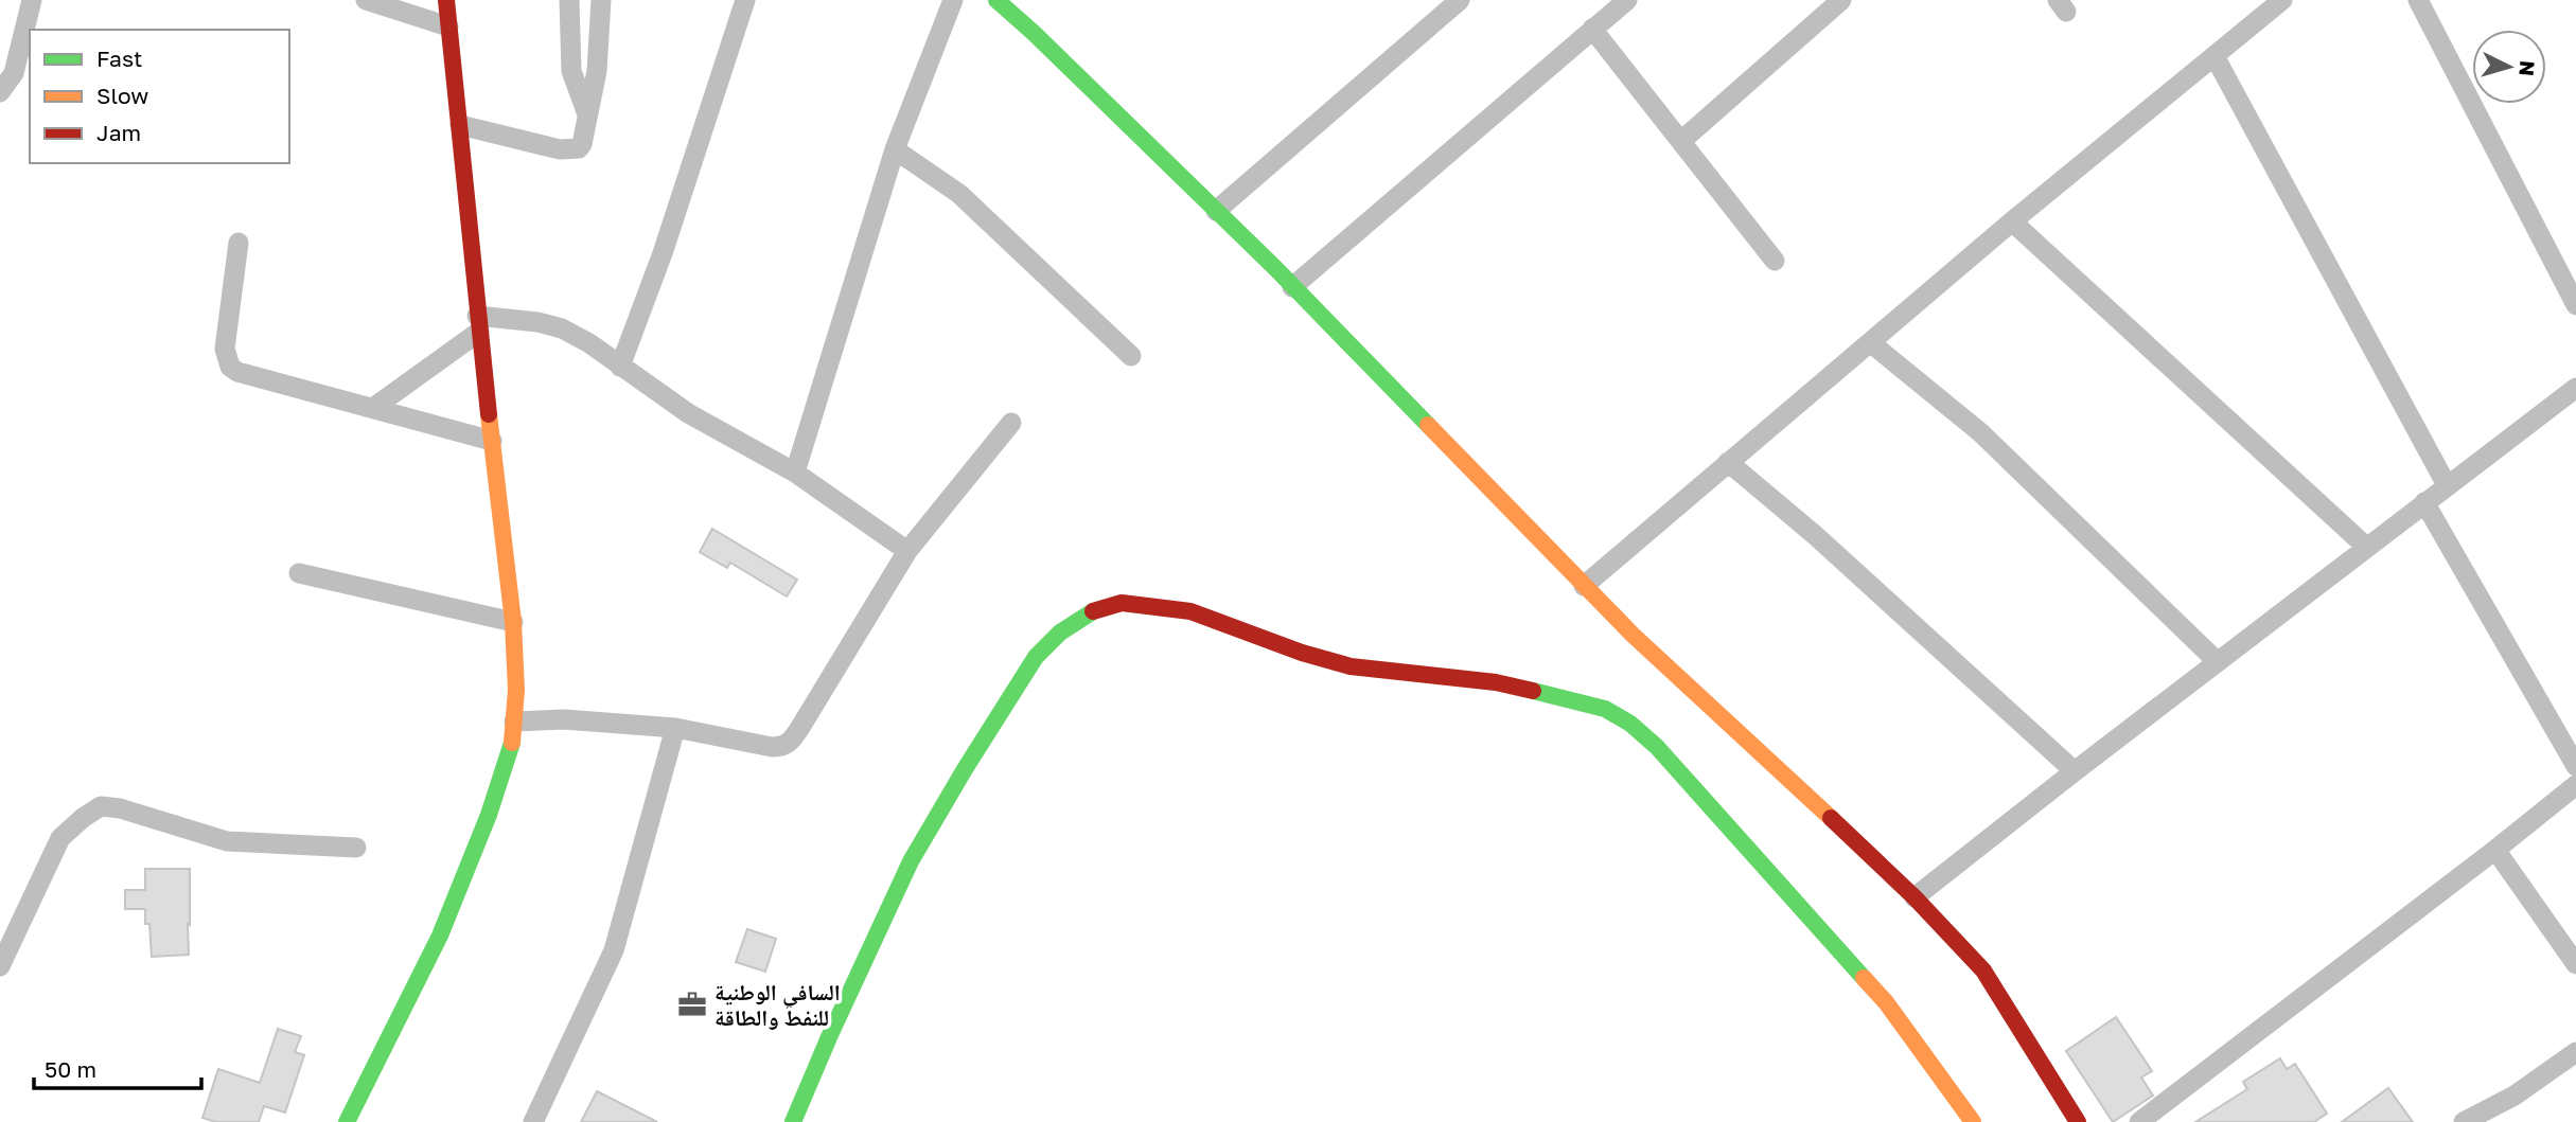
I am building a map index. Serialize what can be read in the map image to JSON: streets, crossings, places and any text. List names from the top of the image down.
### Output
{
  "places": {
    "office": ["السافي الوطنية للنفط والطاقة"]
  },
  "legend": ["Fast", "Slow", "Jam"],
  "scale_bar": "50 m",
  "north": "right"
}
